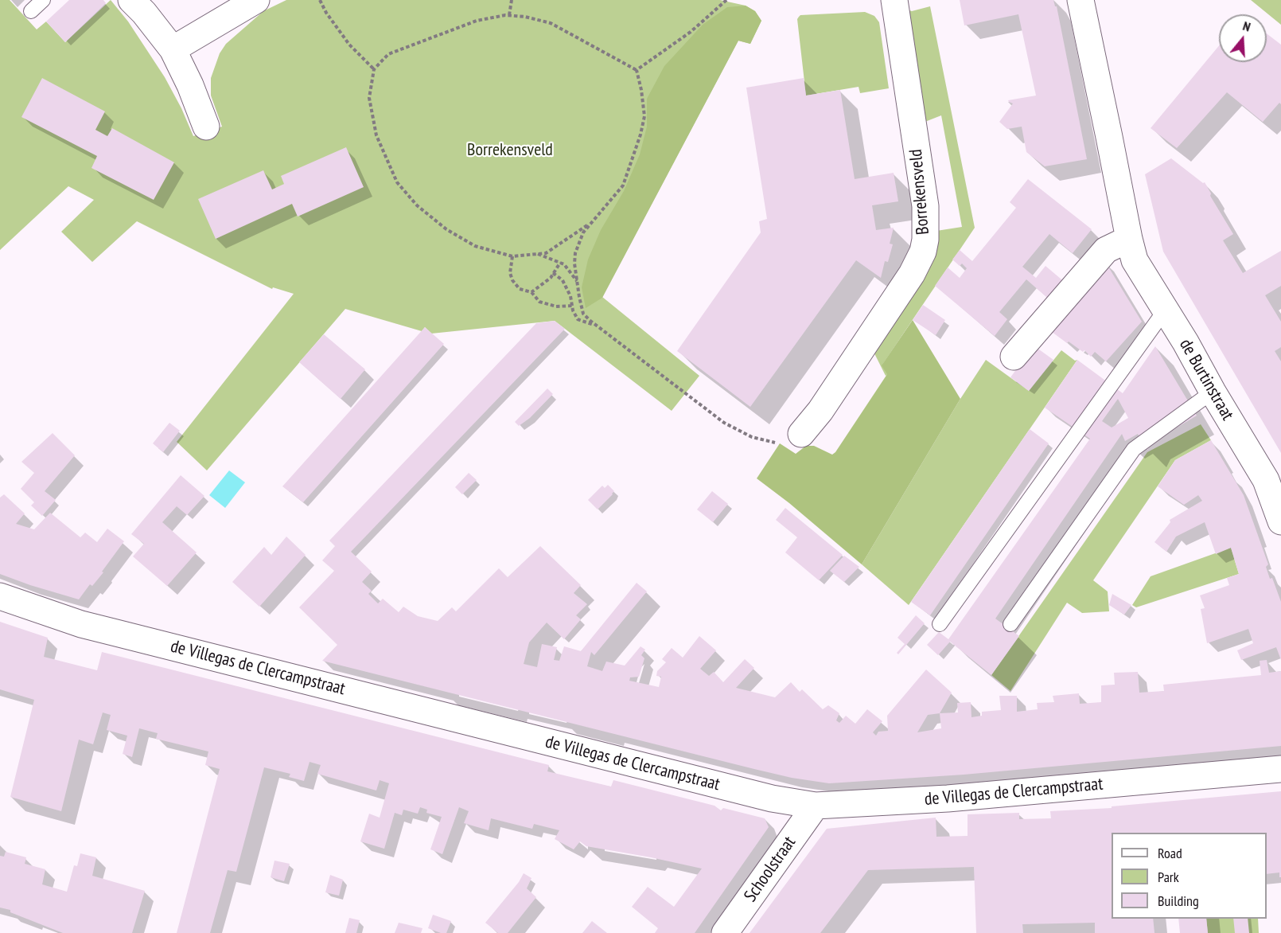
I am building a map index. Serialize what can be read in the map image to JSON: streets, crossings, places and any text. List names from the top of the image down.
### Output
{
  "streets": {
    "street": [
      "Borrekensveld",
      "de Burtinstraat",
      "de Villegas de Clercampstraat",
      "Schoolstraat"
    ]
  },
  "crossings": [
    ["de Villegas de Clercampstraat", "Schoolstraat"]
  ],
  "parks": ["Borrekensveld"],
  "legend": ["Road", "Park", "Building"],
  "north": "top"
}
